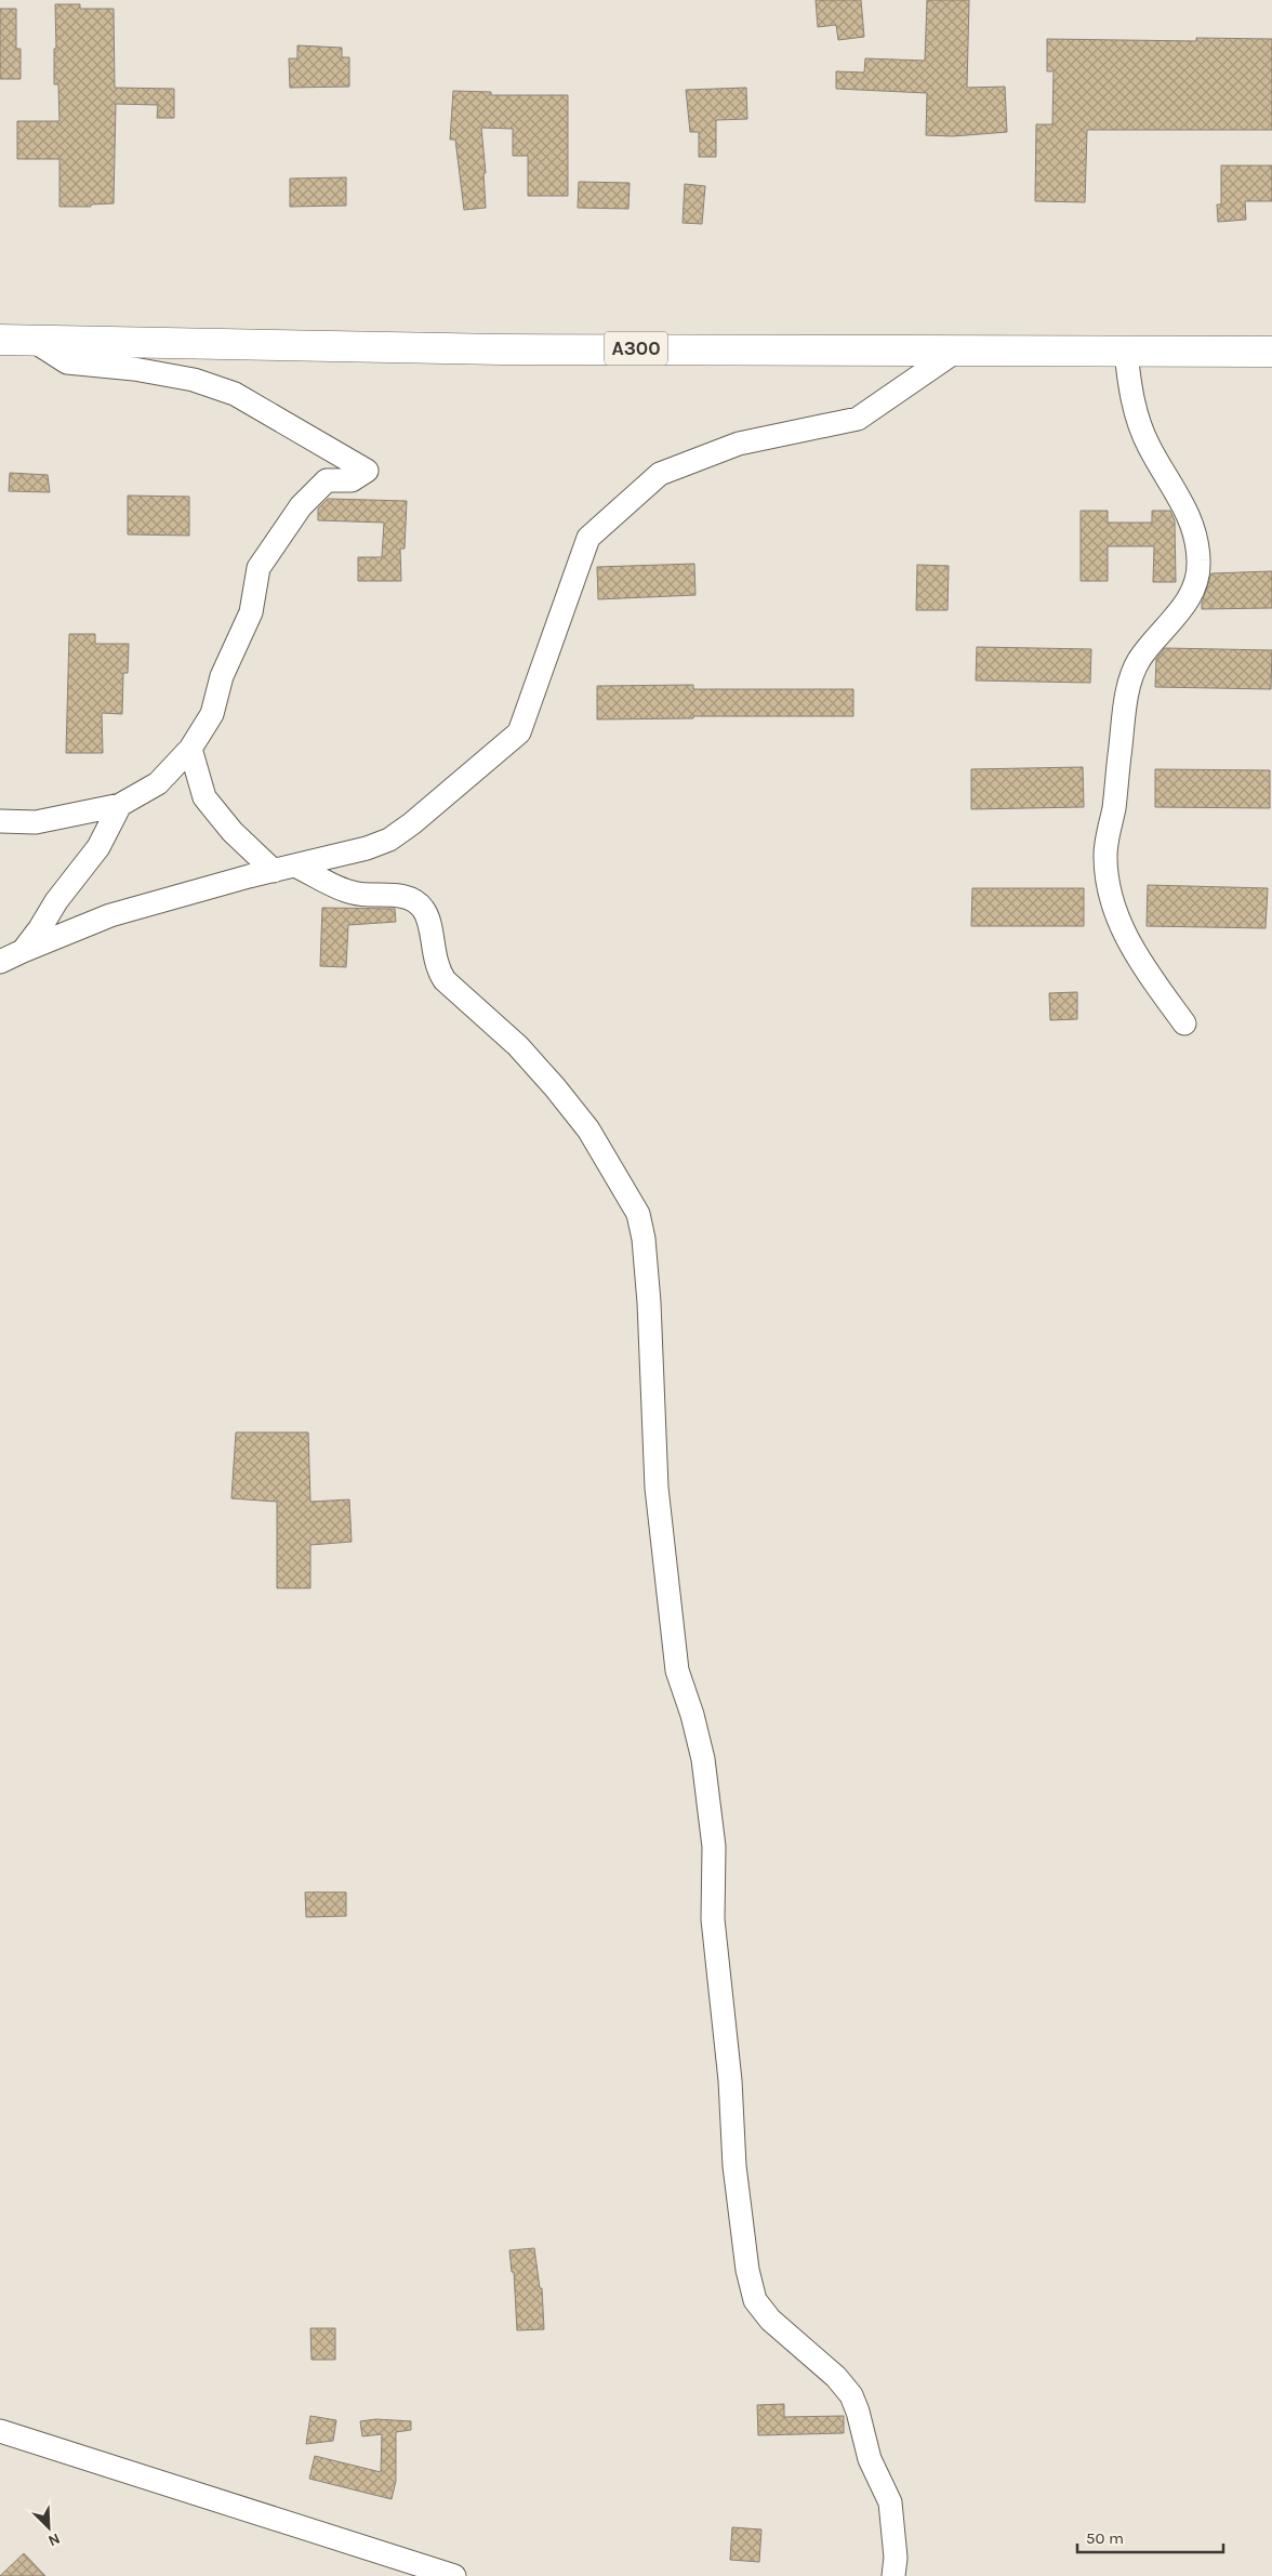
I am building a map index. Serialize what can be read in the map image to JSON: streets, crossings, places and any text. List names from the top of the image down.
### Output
{
  "streets": {
    "highway": ["A300"]
  },
  "scale_bar": "50 m",
  "north": "bottom right"
}
